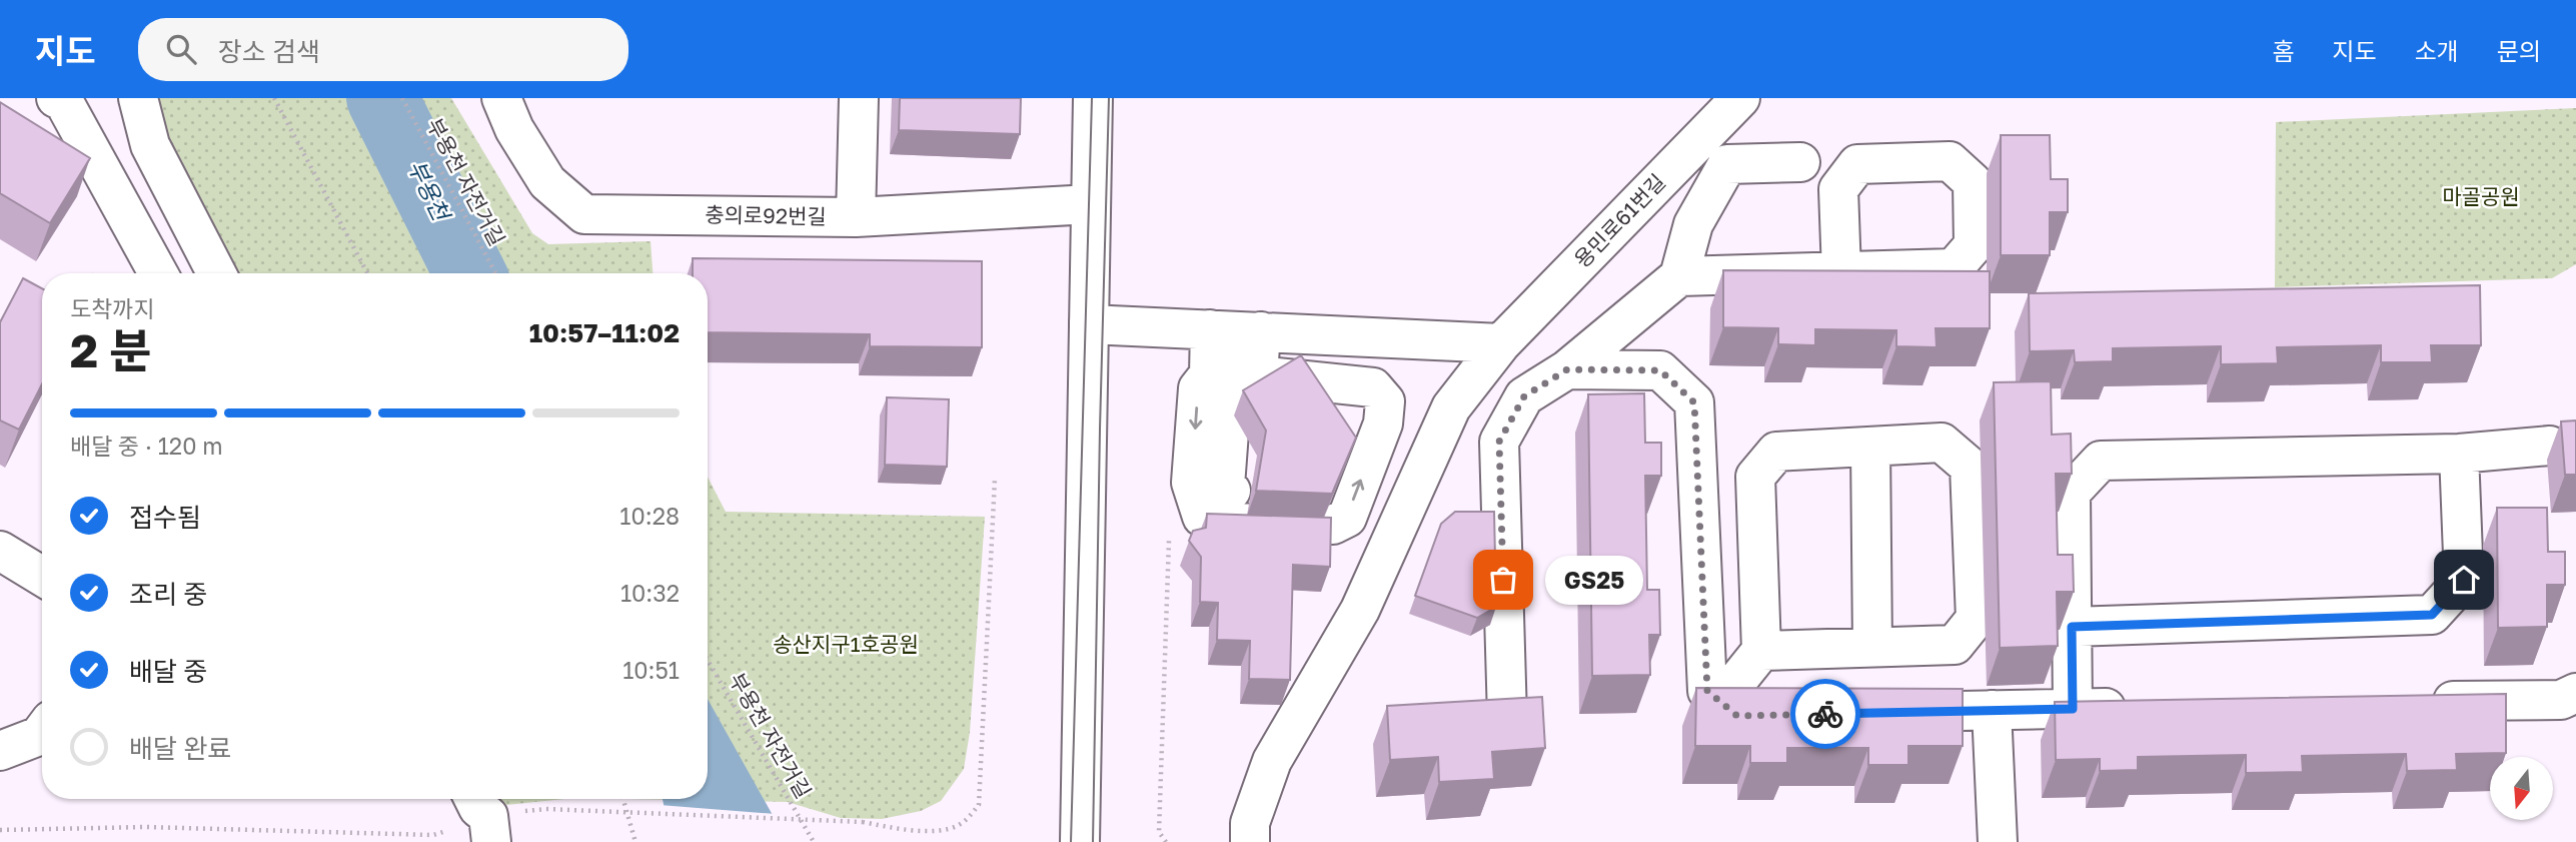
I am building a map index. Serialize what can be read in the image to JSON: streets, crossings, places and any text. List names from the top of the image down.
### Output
{
  "streets": {
    "street": ["충의로92번길", "용민로61번길"],
    "path": ["부용천 자전거길"]
  },
  "water": ["부용천"],
  "parks": ["마골공원", "송산지구1호공원"],
  "places": ["GS25"],
  "north": "bottom",
  "page": {
    "header": "지도",
    "search": "장소 검색",
    "nav": [
      "홈",
      "지도",
      "소개",
      "문의"
    ],
    "heading": ["2 분", "도착까지", "10:57–11:02"],
    "bar": "배달 중 · 120 m",
    "list": [
      ["접수됨", "10:28"],
      ["조리 중", "10:32"],
      ["배달 중", "10:51"],
      "배달 완료"
    ],
    "bubble": "GS25"
  }
}
